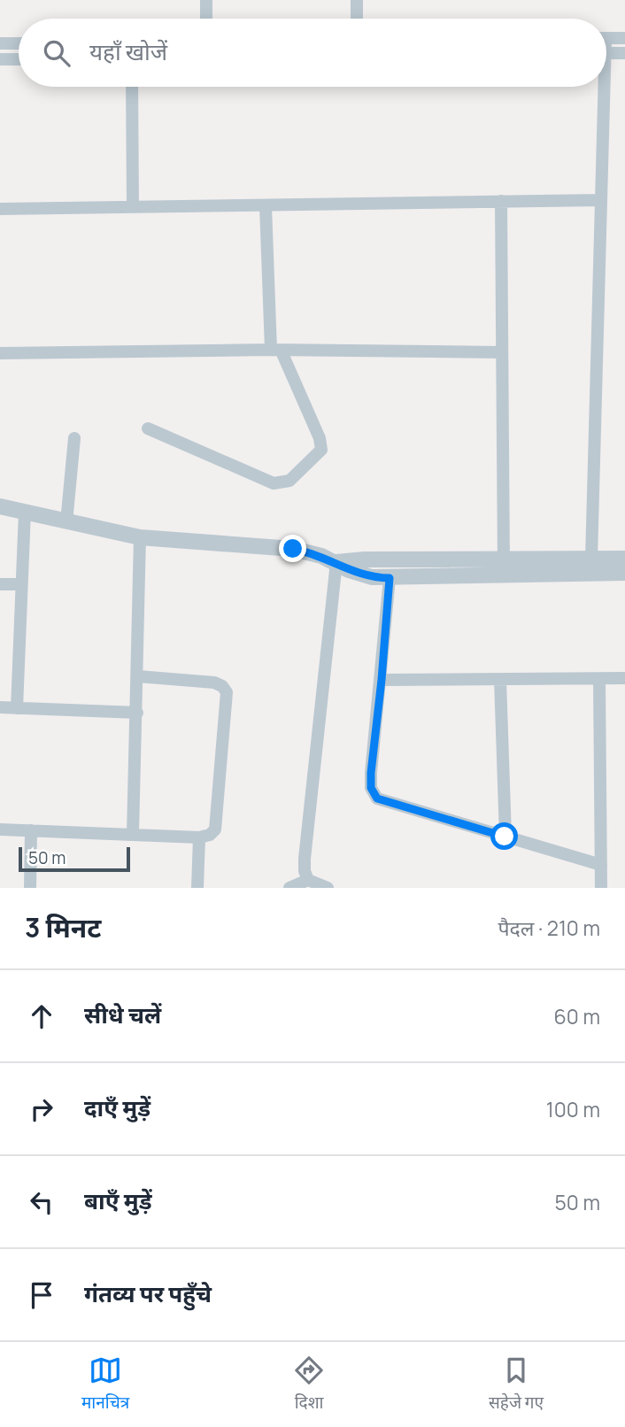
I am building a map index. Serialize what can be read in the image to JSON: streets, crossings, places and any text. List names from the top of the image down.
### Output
{
  "scale_bar": "50 m",
  "page": {
    "search": "यहाँ खोजें",
    "scale": "50 m",
    "heading": ["3 मिनट", "पैदल · 210 m"],
    "list": [
      ["सीधे चलें", "60 m"],
      ["दाएँ मुड़ें", "100 m"],
      ["बाएँ मुड़ें", "50 m"],
      "गंतव्य पर पहुँचे"
    ],
    "nav": ["मानचित्र", "दिशा", "सहेजे गए"]
  }
}
